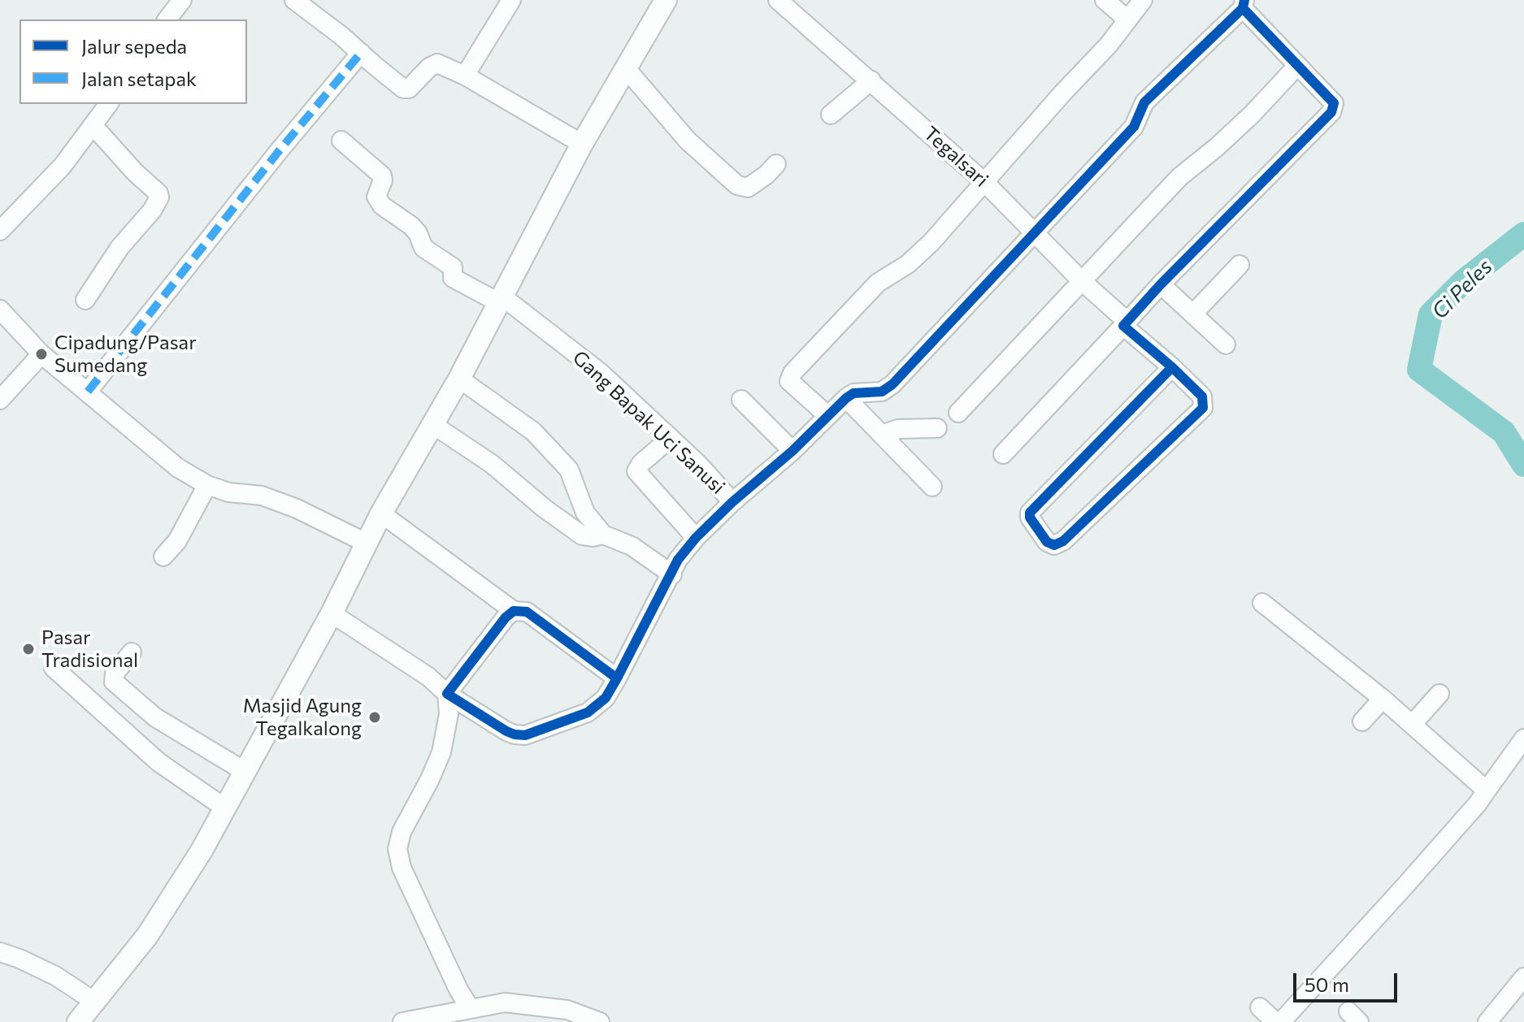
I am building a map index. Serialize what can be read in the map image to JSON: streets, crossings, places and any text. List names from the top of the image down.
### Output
{
  "streets": {
    "street": ["Tegalsari", "Gang Bapak Uci Sanusi"]
  },
  "water": ["Ci Peles"],
  "places": ["Cipadung/Pasar Sumedang", "Pasar Tradisional", "Masjid Agung Tegalkalong"],
  "legend": ["Jalur sepeda", "Jalan setapak"],
  "scale_bar": "50 m"
}
